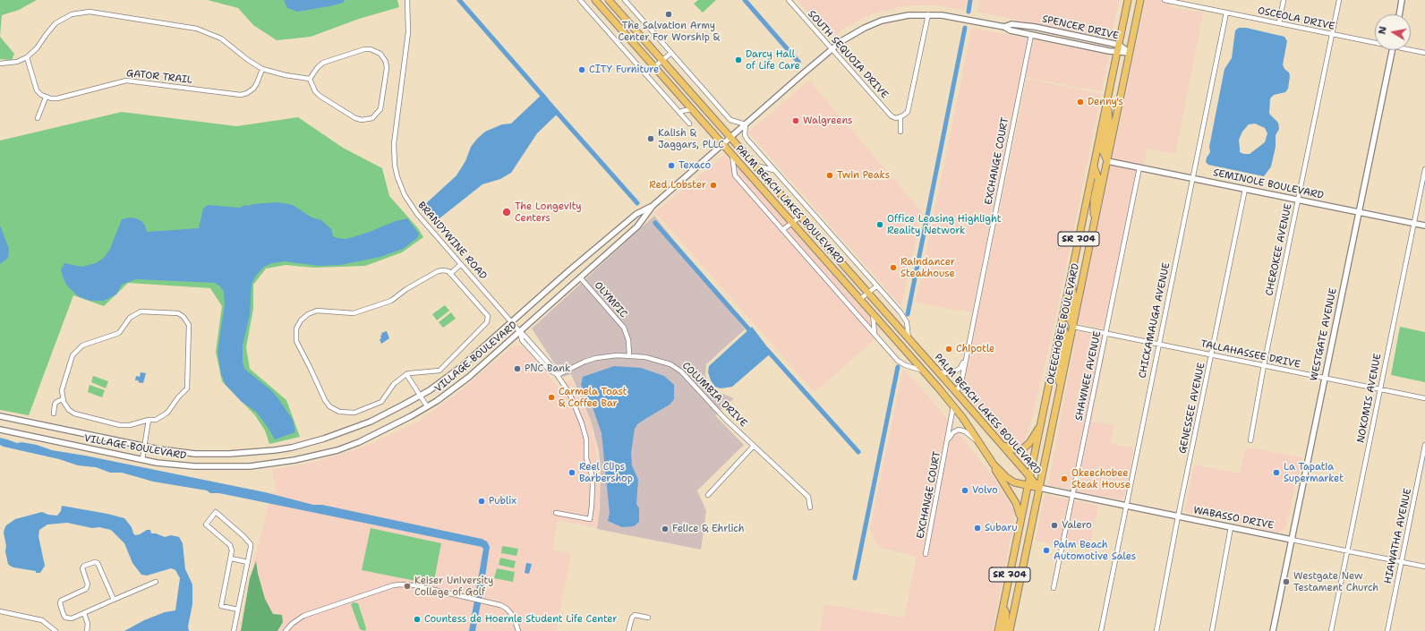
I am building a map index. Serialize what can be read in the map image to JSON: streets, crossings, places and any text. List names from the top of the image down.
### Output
{
  "streets": {
    "main road": ["PALM BEACH LAKES BOULEVARD", "SR 704", "OKEECHOBEE BOULEVARD"],
    "street": [
      "OSCEOLA DRIVE",
      "SPENCER DRIVE",
      "SOUTH SEQUOIA DRIVE",
      "GATOR TRAIL",
      "EXCHANGE COURT",
      "SEMINOLE BOULEVARD",
      "BRANDYWINE ROAD",
      "CHEROKEE AVENUE",
      "OLYMPIC",
      "CHICKAMAUGA AVENUE",
      "WESTGATE AVENUE",
      "TALLAHASSEE DRIVE",
      "VILLAGE BOULEVARD",
      "SHAWNEE AVENUE",
      "COLUMBIA DRIVE",
      "NOKOMIS AVENUE",
      "GENESSEE AVENUE",
      "WABASSO DRIVE",
      "HIAWATHA AVENUE"
    ]
  },
  "crossings": [
    ["OSCEOLA DRIVE", "CHEROKEE AVENUE"],
    ["OSCEOLA DRIVE", "CHICKAMAUGA AVENUE"],
    ["SPENCER DRIVE", "SOUTH SEQUOIA DRIVE"],
    ["SPENCER DRIVE", "EXCHANGE COURT"],
    ["SPENCER DRIVE", "PALM BEACH LAKES BOULEVARD"],
    ["SPENCER DRIVE", "OKEECHOBEE BOULEVARD"],
    ["SPENCER DRIVE", "VILLAGE BOULEVARD"],
    ["EXCHANGE COURT", "PALM BEACH LAKES BOULEVARD"],
    ["SEMINOLE BOULEVARD", "CHEROKEE AVENUE"],
    ["SEMINOLE BOULEVARD", "CHICKAMAUGA AVENUE"],
    ["SEMINOLE BOULEVARD", "OKEECHOBEE BOULEVARD"],
    ["SEMINOLE BOULEVARD", "WESTGATE AVENUE"],
    ["SEMINOLE BOULEVARD", "SHAWNEE AVENUE"],
    ["SEMINOLE BOULEVARD", "NOKOMIS AVENUE"],
    ["SEMINOLE BOULEVARD", "GENESSEE AVENUE"],
    ["PALM BEACH LAKES BOULEVARD", "OKEECHOBEE BOULEVARD"],
    ["PALM BEACH LAKES BOULEVARD", "VILLAGE BOULEVARD"],
    ["PALM BEACH LAKES BOULEVARD", "WABASSO DRIVE"],
    ["BRANDYWINE ROAD", "VILLAGE BOULEVARD"],
    ["BRANDYWINE ROAD", "COLUMBIA DRIVE"],
    ["CHEROKEE AVENUE", "TALLAHASSEE DRIVE"],
    ["OLYMPIC", "VILLAGE BOULEVARD"],
    ["OLYMPIC", "COLUMBIA DRIVE"],
    ["CHICKAMAUGA AVENUE", "TALLAHASSEE DRIVE"],
    ["CHICKAMAUGA AVENUE", "WABASSO DRIVE"],
    ["OKEECHOBEE BOULEVARD", "TALLAHASSEE DRIVE"],
    ["OKEECHOBEE BOULEVARD", "WABASSO DRIVE"],
    ["WESTGATE AVENUE", "TALLAHASSEE DRIVE"],
    ["WESTGATE AVENUE", "WABASSO DRIVE"],
    ["TALLAHASSEE DRIVE", "SHAWNEE AVENUE"],
    ["TALLAHASSEE DRIVE", "NOKOMIS AVENUE"],
    ["TALLAHASSEE DRIVE", "GENESSEE AVENUE"],
    ["SHAWNEE AVENUE", "WABASSO DRIVE"],
    ["NOKOMIS AVENUE", "WABASSO DRIVE"],
    ["GENESSEE AVENUE", "WABASSO DRIVE"],
    ["WABASSO DRIVE", "HIAWATHA AVENUE"]
  ],
  "places": [
    "The Salvation Army Center For Worship &",
    "Darcy Hall of Life Care",
    "CITY Furniture",
    "Denny's",
    "Walgreens",
    "Kalish & Jaggars, PLLC",
    "Texaco",
    "Twin Peaks",
    "Red Lobster",
    "The Longevity Centers",
    "Office Leasing Highlight Reality Network",
    "Raindancer Steakhouse",
    "Chipotle",
    "PNC Bank",
    "Carmela Toast & Coffee Bar",
    "Reel Clips Barbershop",
    "La Tapatia Supermarket",
    "Okeechobee Steak House",
    "Volvo",
    "Publix",
    "Valero",
    "Subaru",
    "Felice & Ehrlich",
    "Palm Beach Automotive Sales",
    "Westgate New Testament Church",
    "Keiser University College of Golf",
    "Countess de Hoernle Student Life Center"
  ],
  "north": "left"
}
